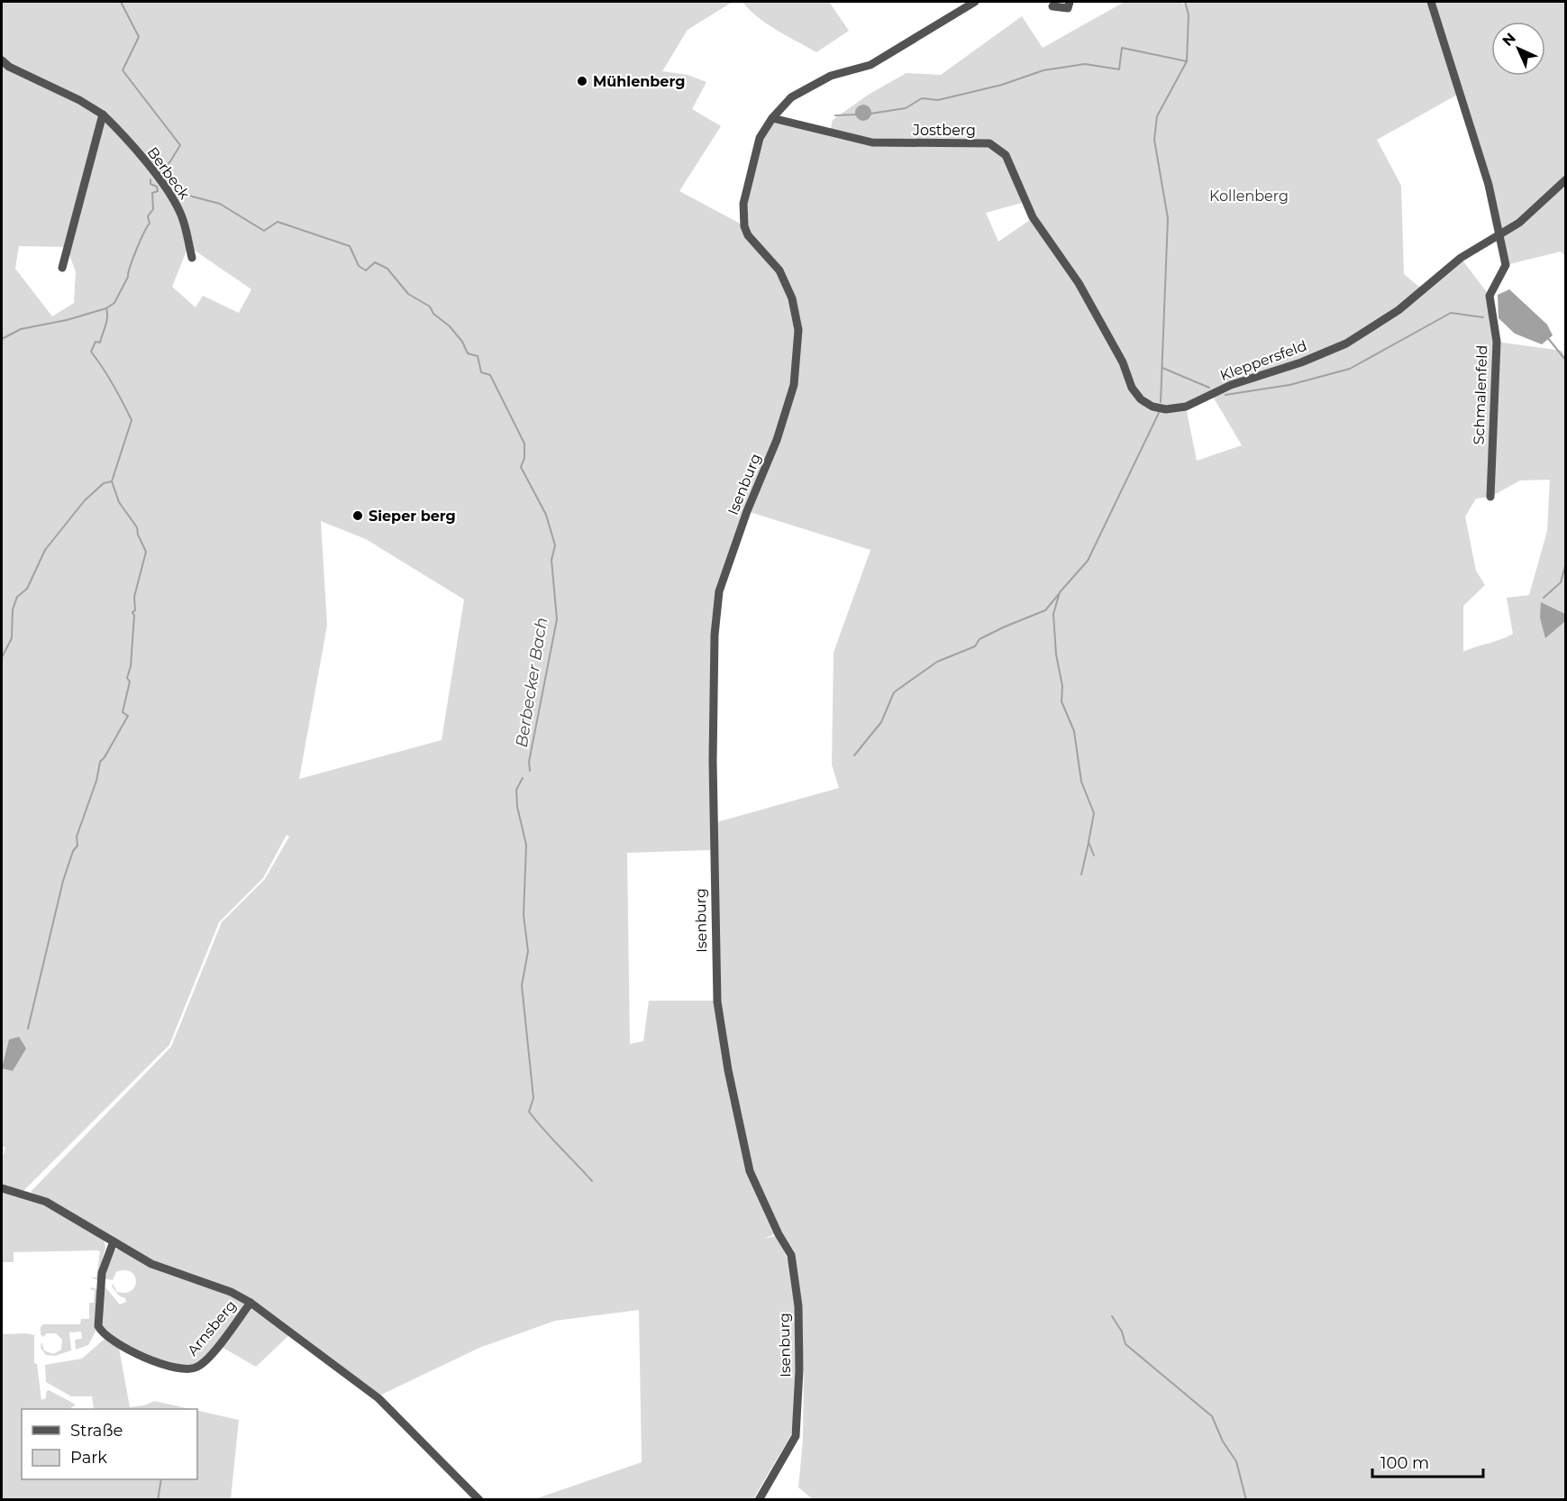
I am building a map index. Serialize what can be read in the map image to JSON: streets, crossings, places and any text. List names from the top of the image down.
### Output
{
  "streets": {
    "street": [
      "Jostberg",
      "Berbeck",
      "Kleppersfeld",
      "Schmalenfeld",
      "Isenburg",
      "Arnsberg"
    ]
  },
  "crossings": [
    ["Jostberg", "Kleppersfeld"],
    ["Jostberg", "Isenburg"],
    ["Kleppersfeld", "Schmalenfeld"]
  ],
  "water": ["Berbecker Bach"],
  "parks": ["Kollenberg"],
  "places": ["Mühlenberg", "Sieper berg"],
  "legend": ["Straße", "Park"],
  "scale_bar": "100 m",
  "north": "top left"
}
